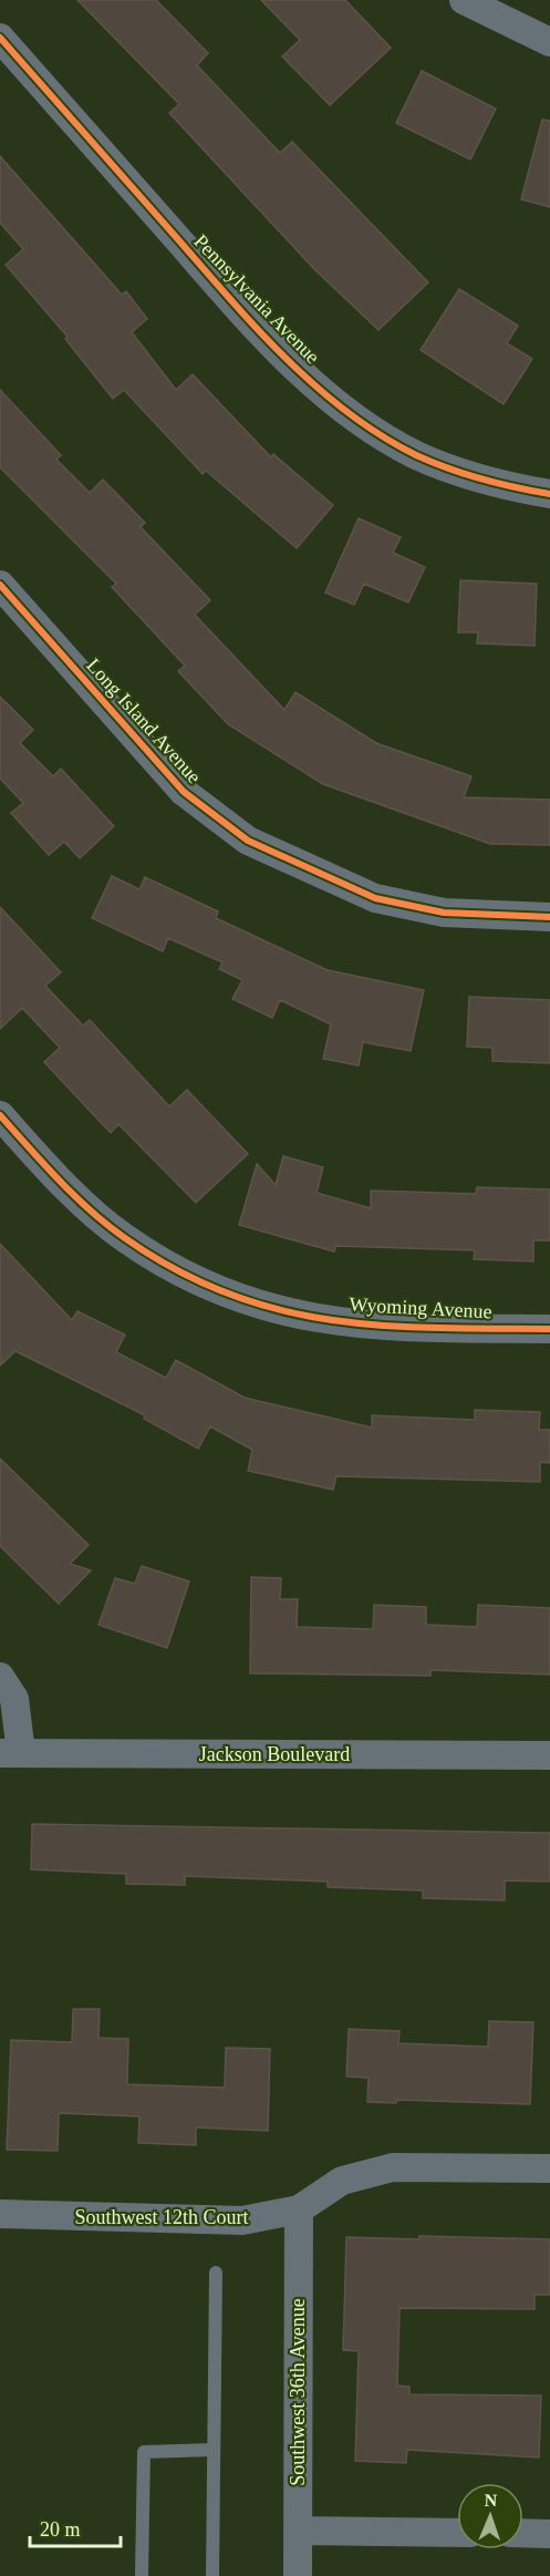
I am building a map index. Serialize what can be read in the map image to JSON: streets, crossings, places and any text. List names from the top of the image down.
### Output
{
  "streets": {
    "street": [
      "Pennsylvania Avenue",
      "Long Island Avenue",
      "Wyoming Avenue",
      "Jackson Boulevard",
      "Southwest 12th Court",
      "Southwest 36th Avenue"
    ]
  },
  "crossings": [
    ["Southwest 12th Court", "Southwest 36th Avenue"]
  ],
  "scale_bar": "20 m",
  "north": "top"
}
